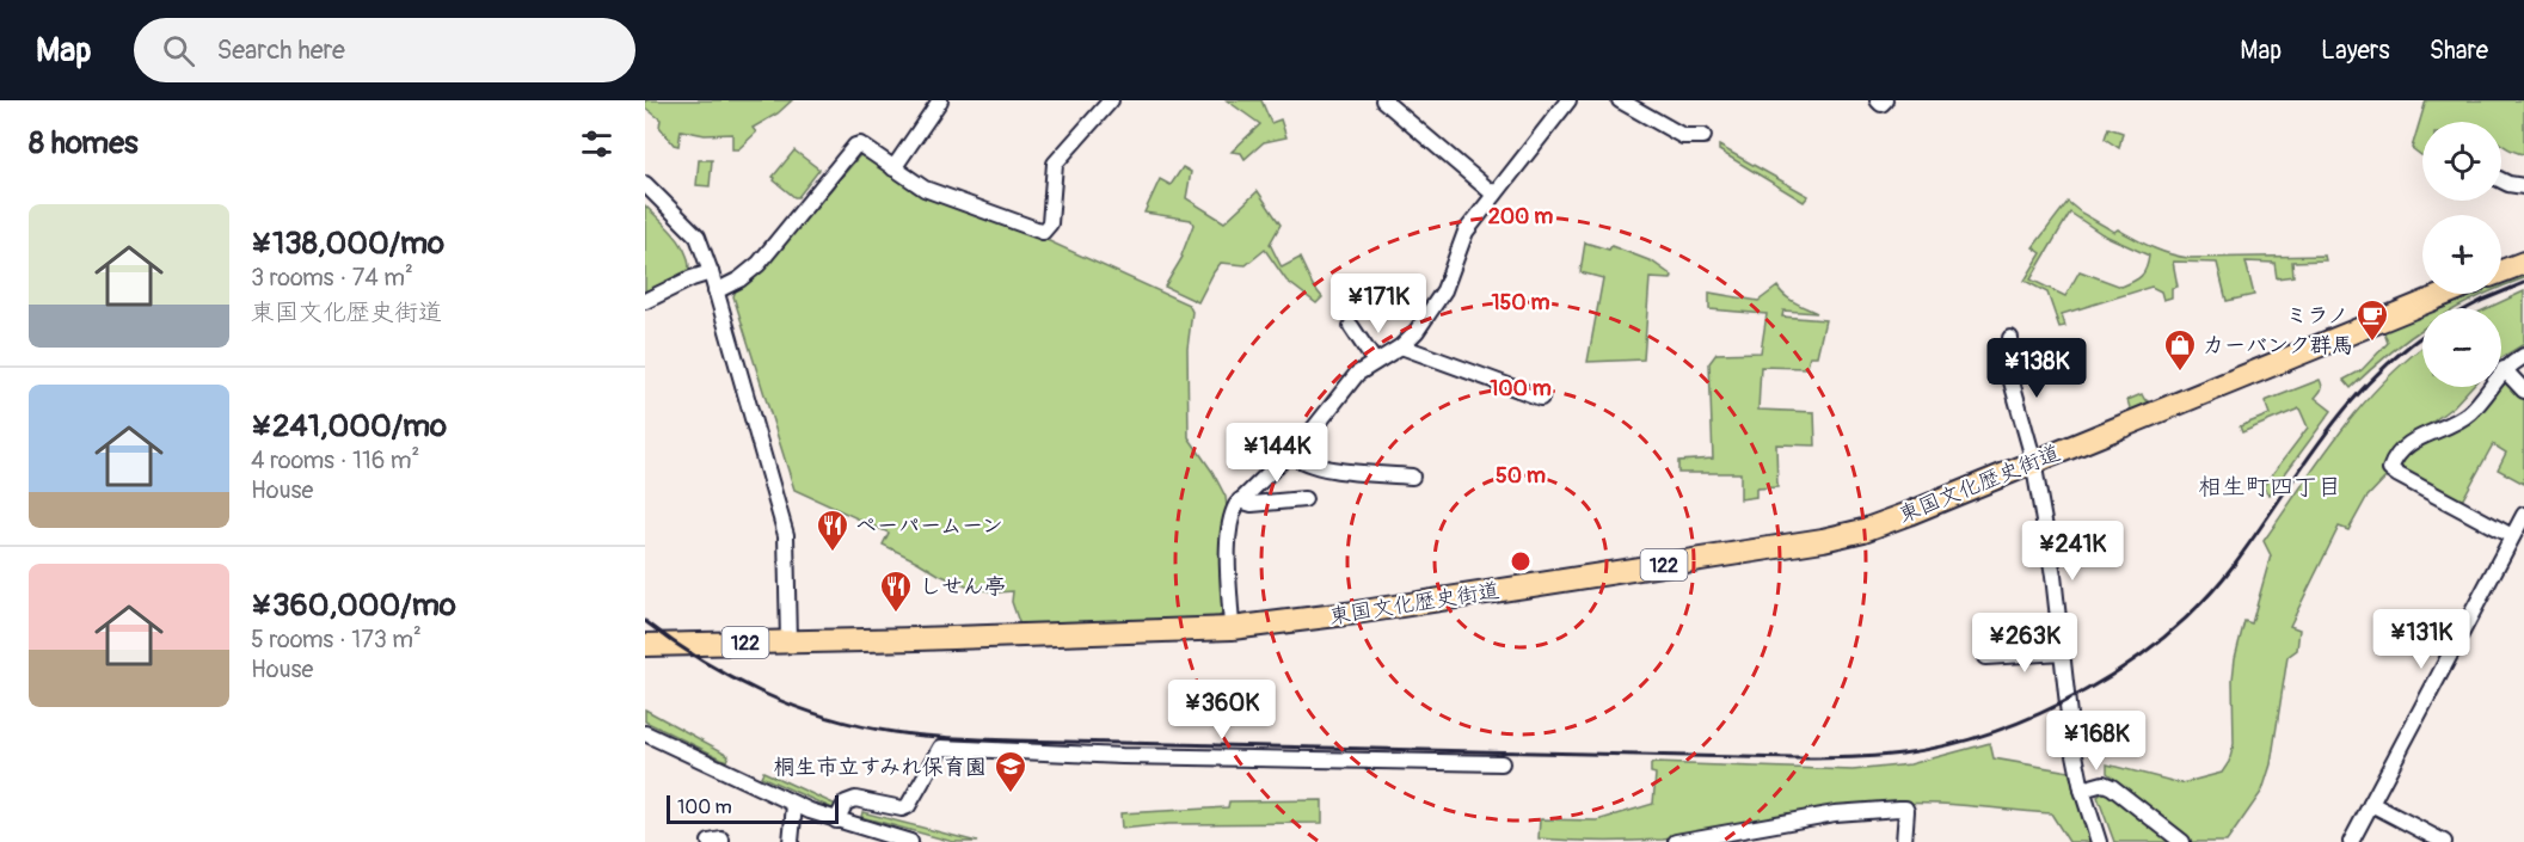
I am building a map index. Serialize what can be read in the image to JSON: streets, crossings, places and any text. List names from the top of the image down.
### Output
{
  "streets": {
    "highway": ["東国文化歴史街道", "122"]
  },
  "districts": ["相生町四丁目"],
  "places": {
    "cafe": ["ミラノ"],
    "shop": ["カーバンク群馬"],
    "restaurant": ["ペーパームーン", "しせん亭"],
    "school or university": ["桐生市立すみれ保育園"]
  },
  "scale_bar": "100 m",
  "page": {
    "header": "Map",
    "search": "Search here",
    "nav": ["Map", "Layers", "Share"],
    "heading": "8 homes",
    "map_buttons": ["+", "−"],
    "list": [
      {
        "name": "¥138,000/mo",
        "note": "3 rooms · 74 m² · 東国文化歴史街道"
      },
      {
        "name": "¥241,000/mo",
        "note": "4 rooms · 116 m² · House"
      },
      {
        "name": "¥360,000/mo",
        "note": "5 rooms · 173 m² · House"
      }
    ],
    "price": [
      "¥171K",
      "¥138K",
      "¥144K",
      "¥241K",
      "¥131K",
      "¥263K",
      "¥360K",
      "¥168K"
    ],
    "scale": "100 m"
  },
  "rings": [
    "200 m",
    "150 m",
    "100 m",
    "50 m"
  ]
}
